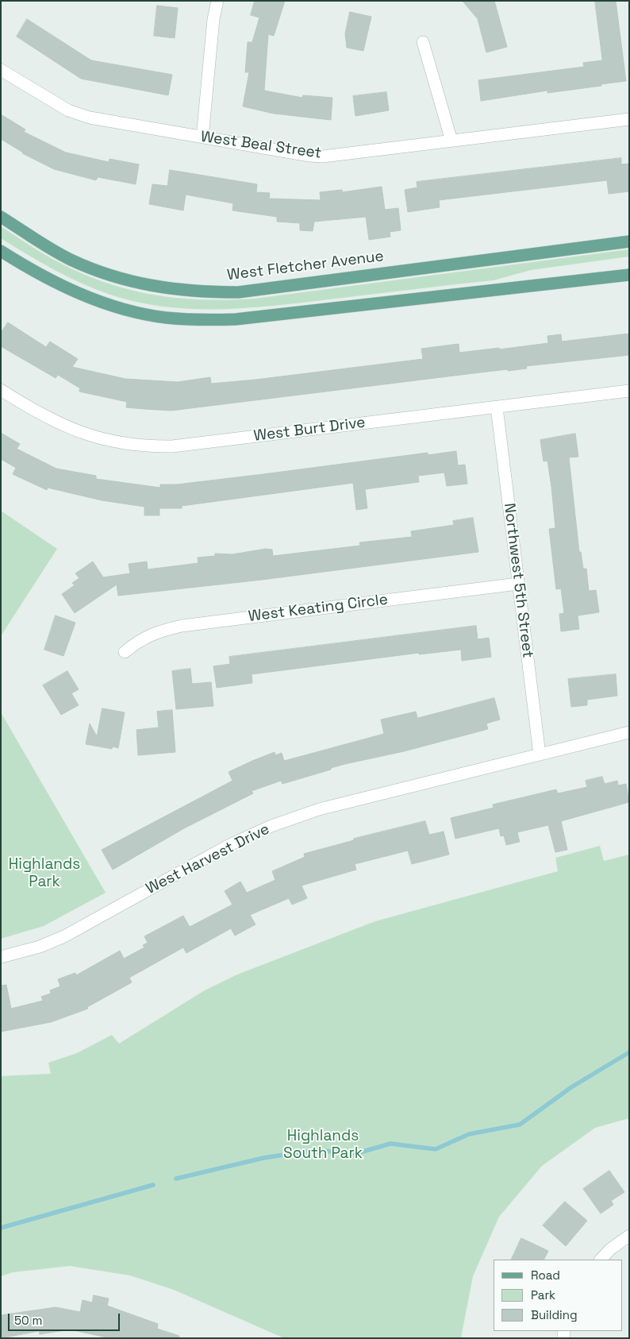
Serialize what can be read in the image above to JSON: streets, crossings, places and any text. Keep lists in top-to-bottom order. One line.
{"streets":{"main road":["West Fletcher Avenue"],"street":["West Beal Street","West Burt Drive","Northwest 5th Street","West Keating Circle","West Harvest Drive"]},"crossings":[["West Burt Drive","Northwest 5th Street"],["Northwest 5th Street","West Keating Circle"],["Northwest 5th Street","West Harvest Drive"]],"parks":["Highlands Park","Highlands South Park"],"legend":["Road","Park","Building"],"scale_bar":"50 m"}
